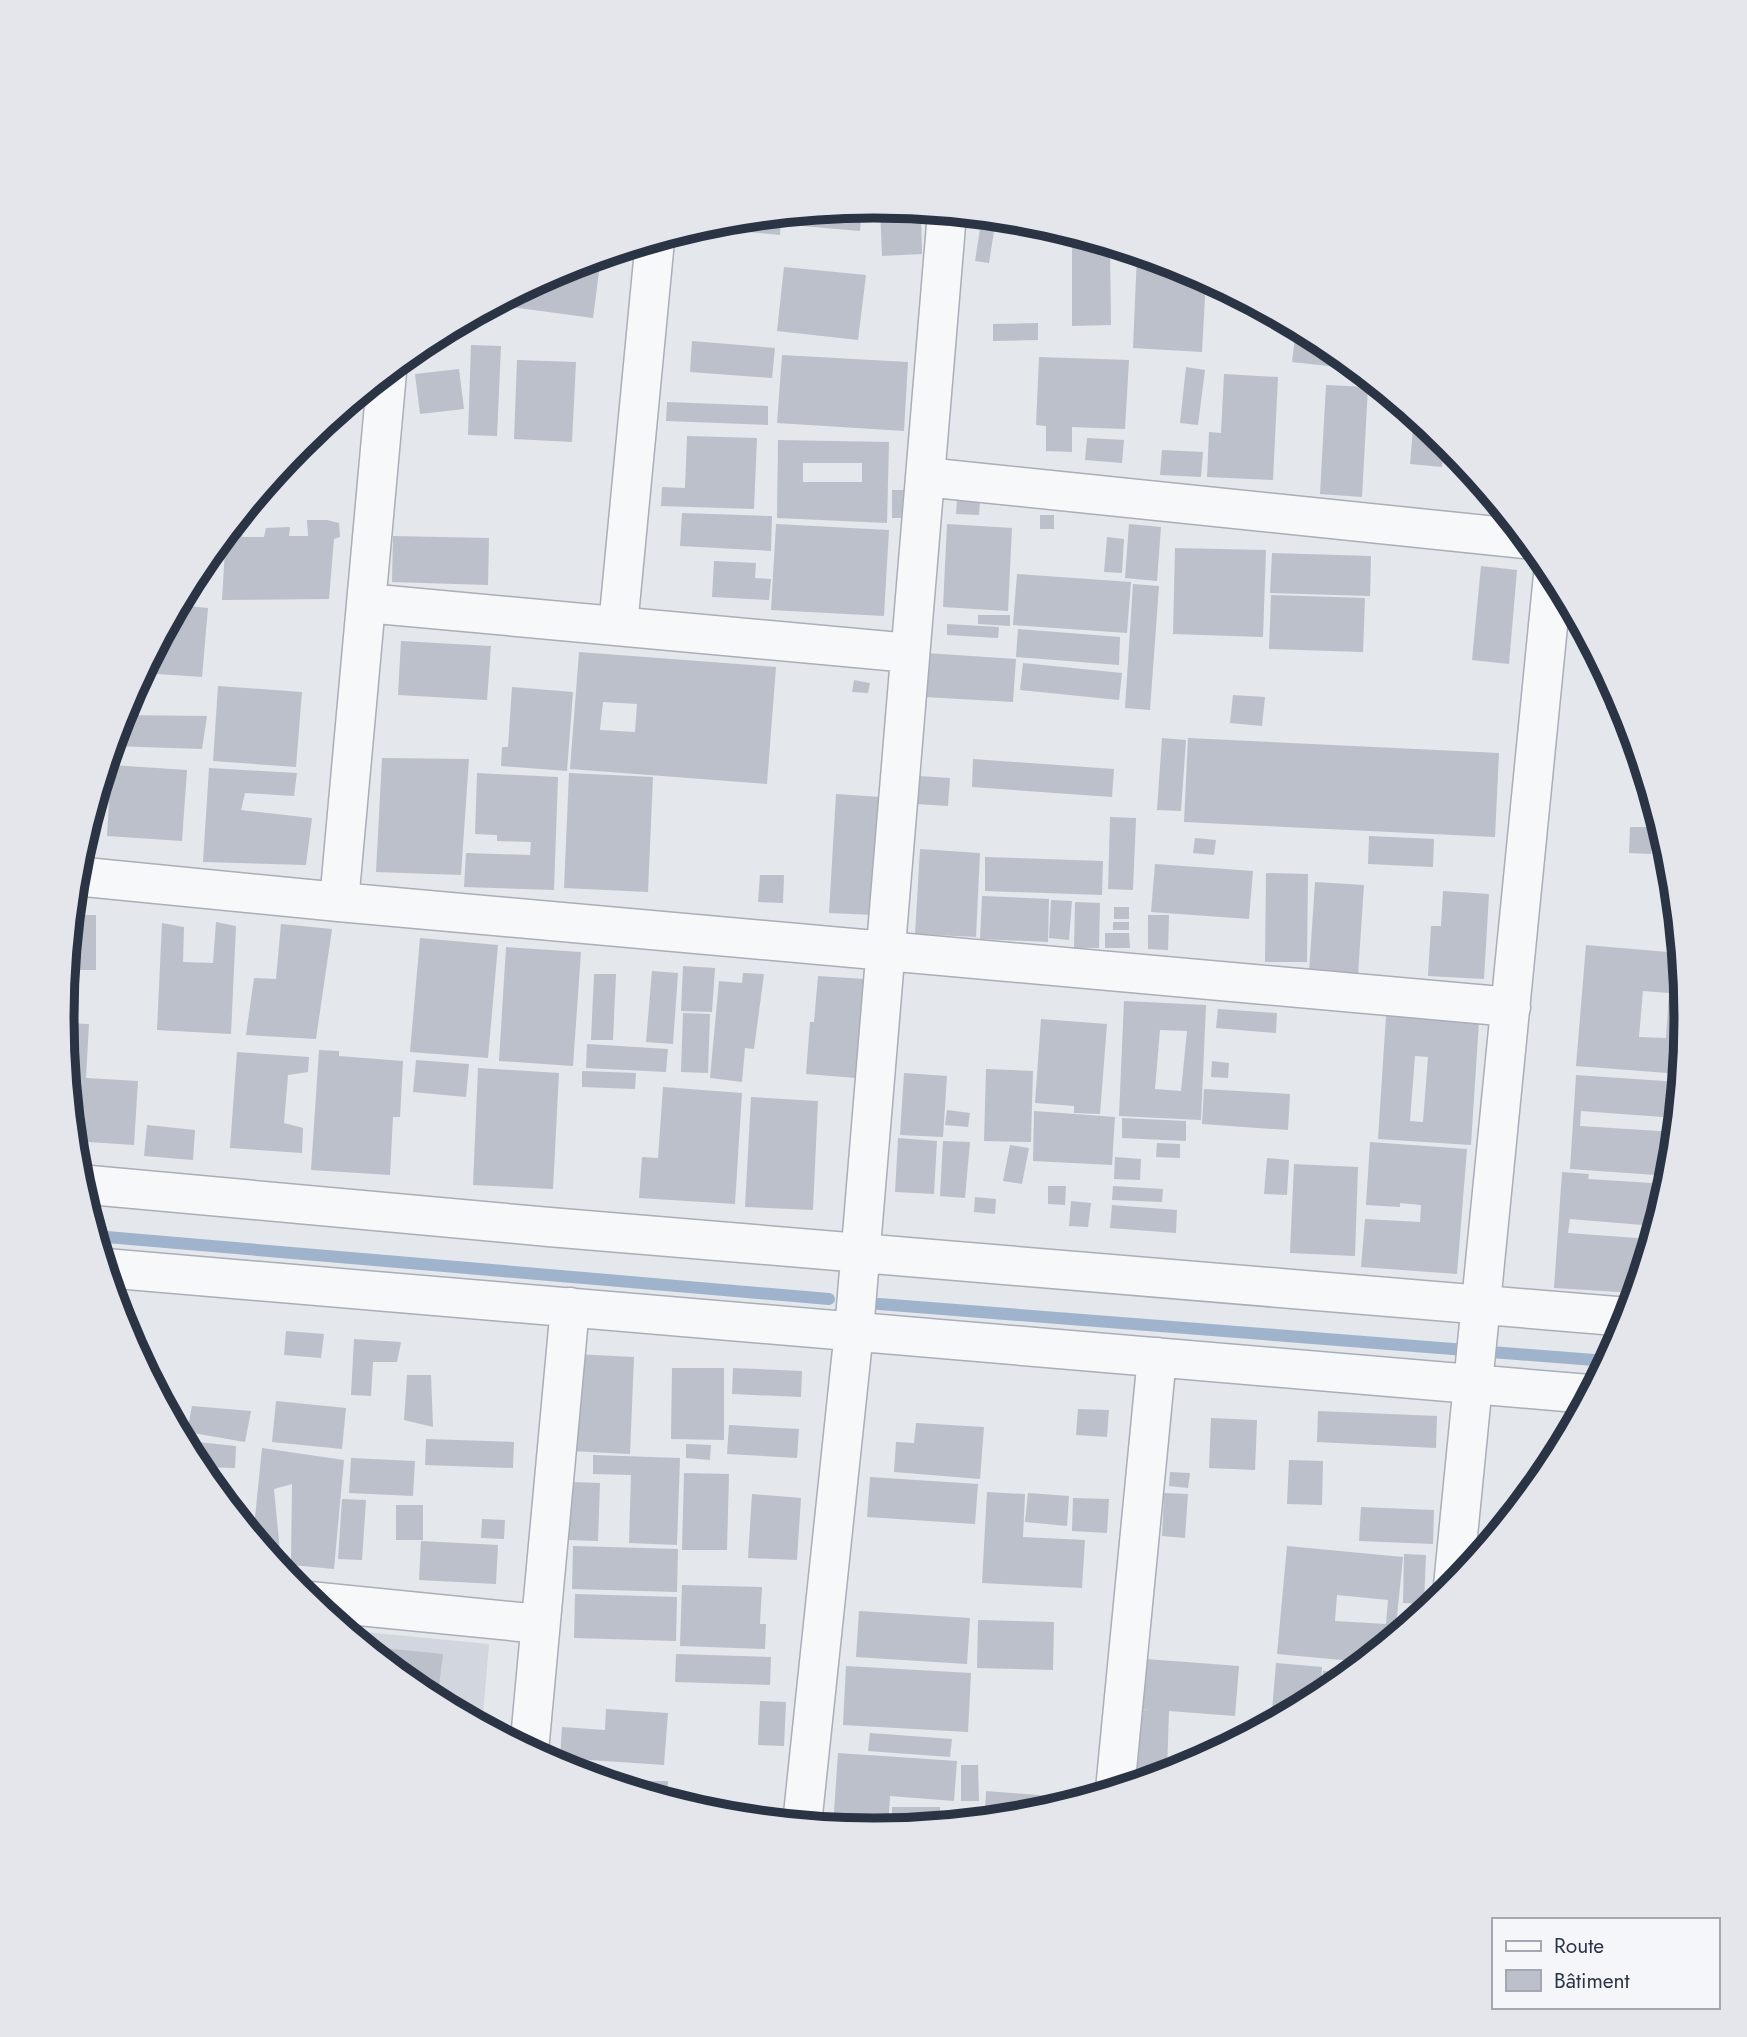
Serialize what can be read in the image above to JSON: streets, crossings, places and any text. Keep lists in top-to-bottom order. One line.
{"legend":["Route","Bâtiment"]}
